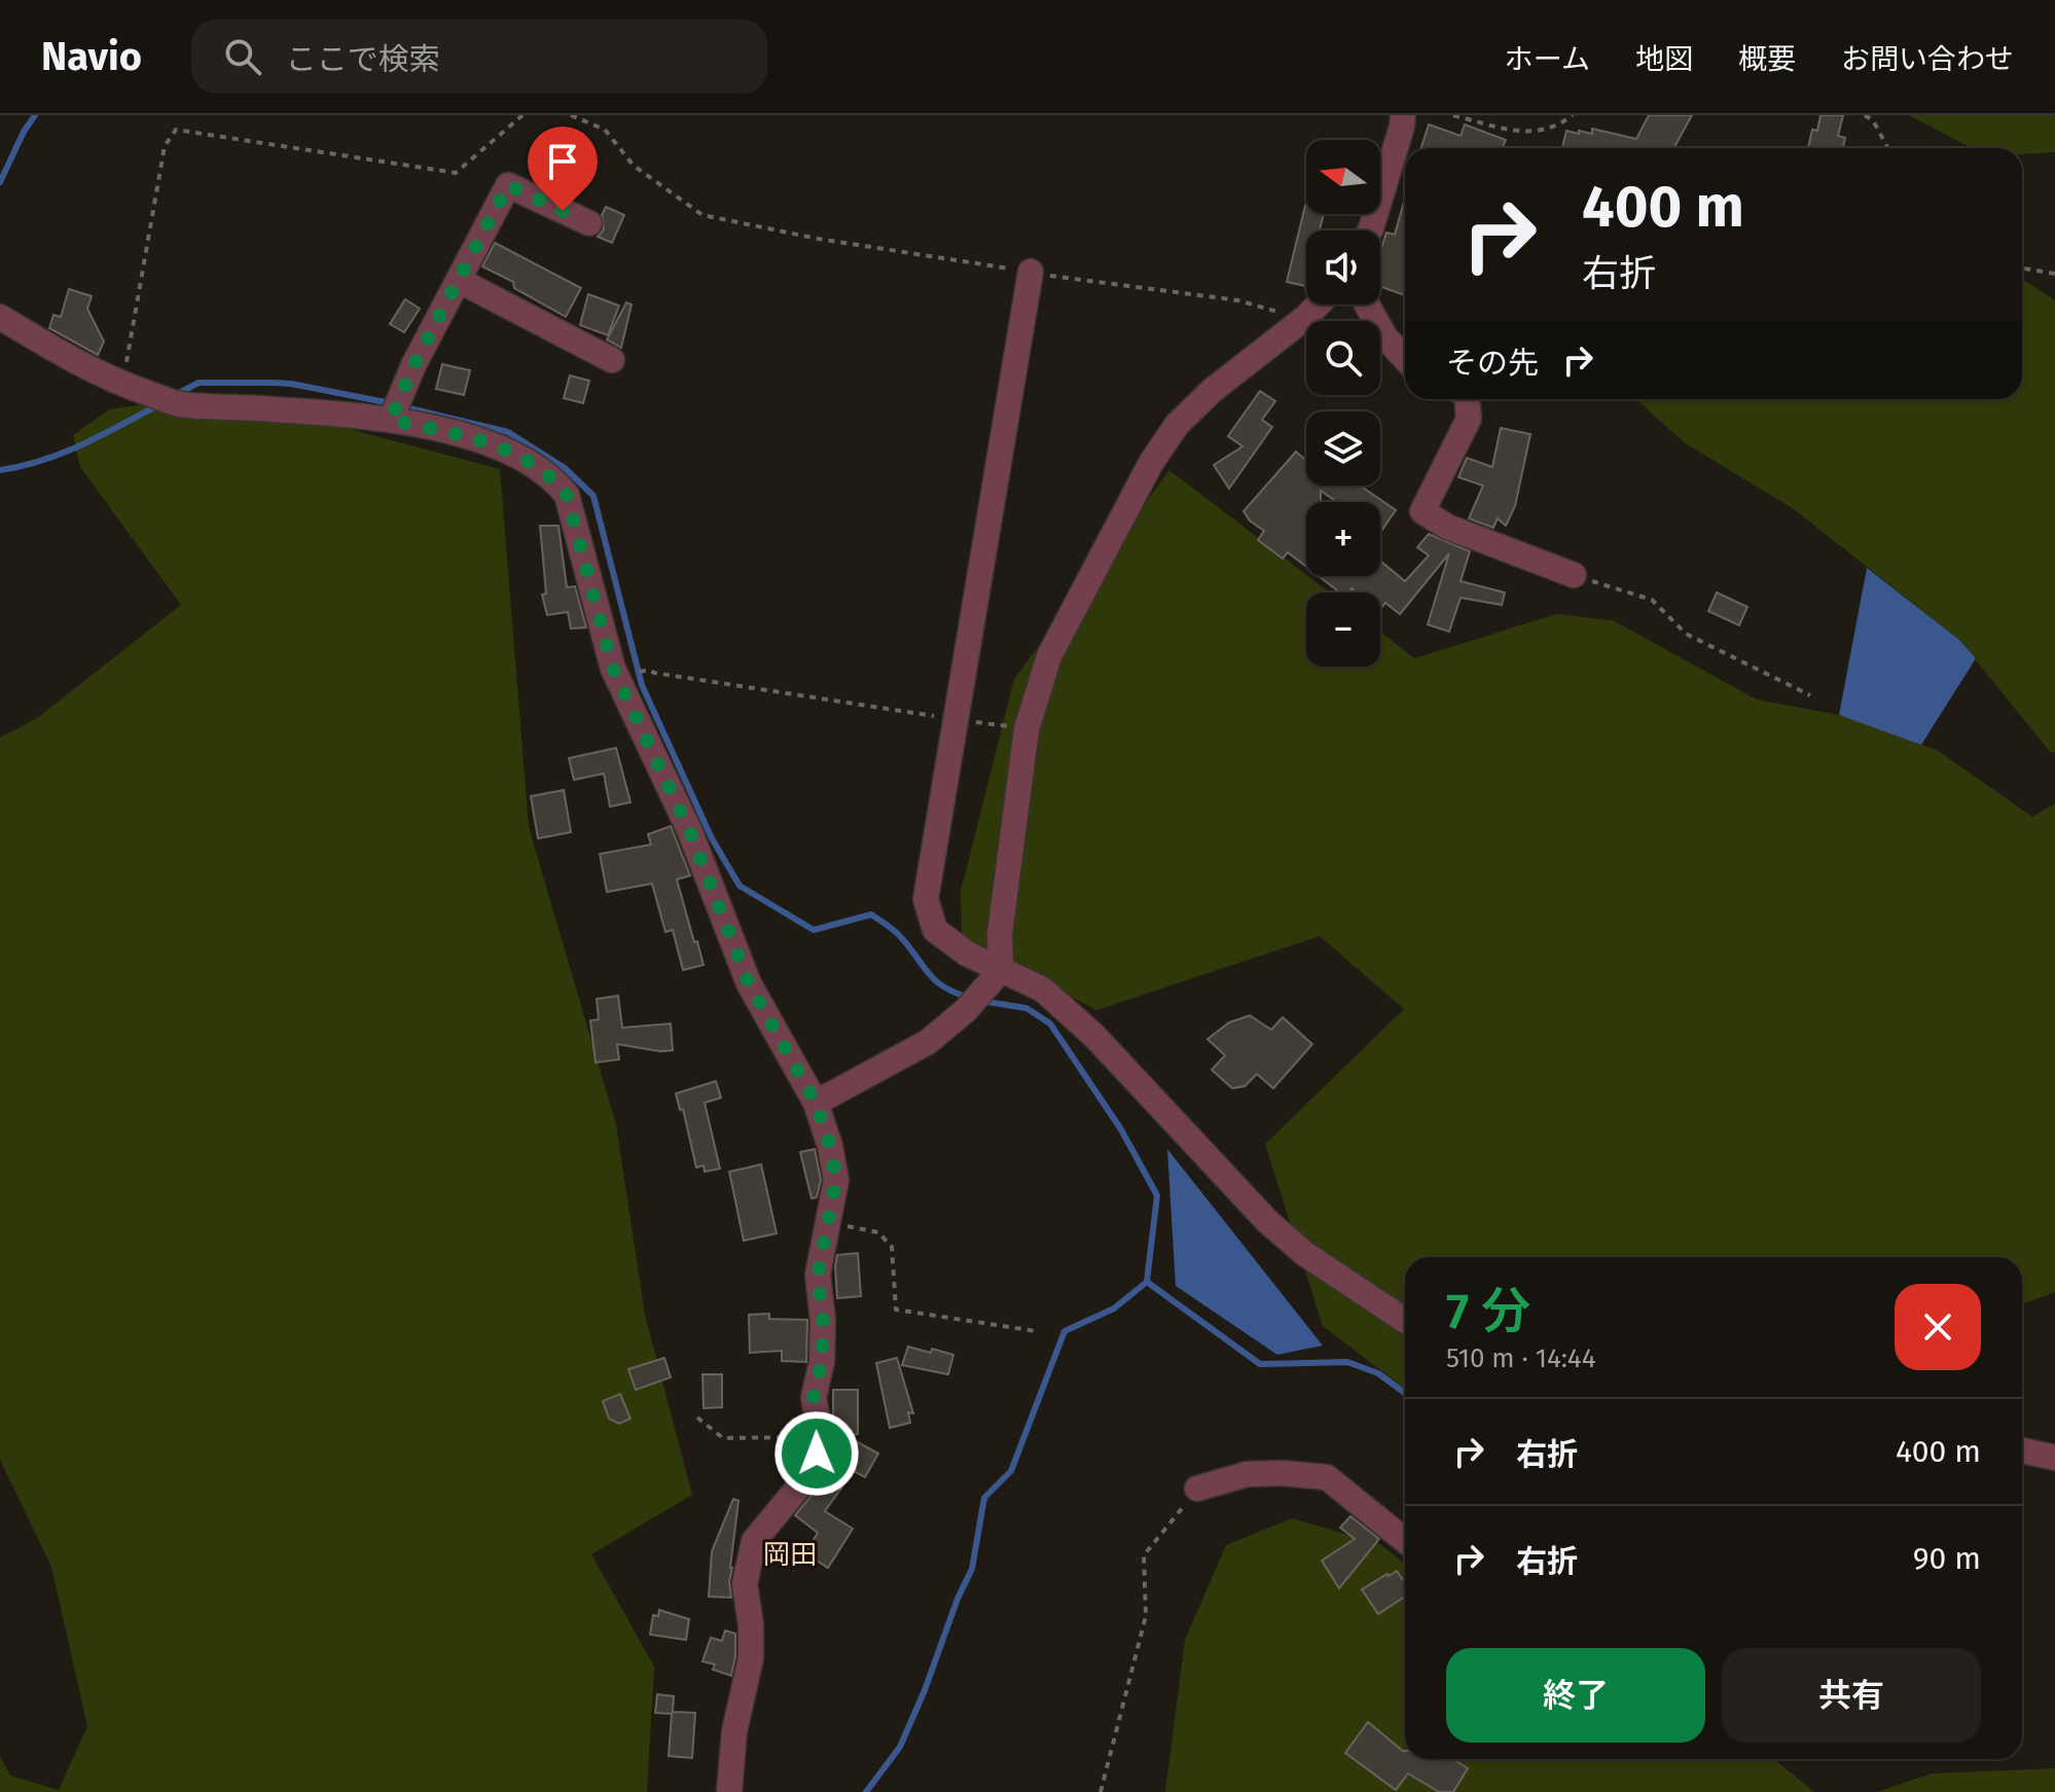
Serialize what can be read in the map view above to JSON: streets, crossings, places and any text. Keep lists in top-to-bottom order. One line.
{"districts":["岡田"],"north":"left","page":{"header":"Navio","search":"ここで検索","nav":["ホーム","地図","概要","お問い合わせ"],"map_buttons":["+","−"],"turn":["400 m","右折"],"then":"その先","heading":["7 分","510 m · 14:44"],"list":[{"name":"右折","value":"400 m"},{"name":"右折","value":"90 m"}],"buttons":["終了","共有"]}}
